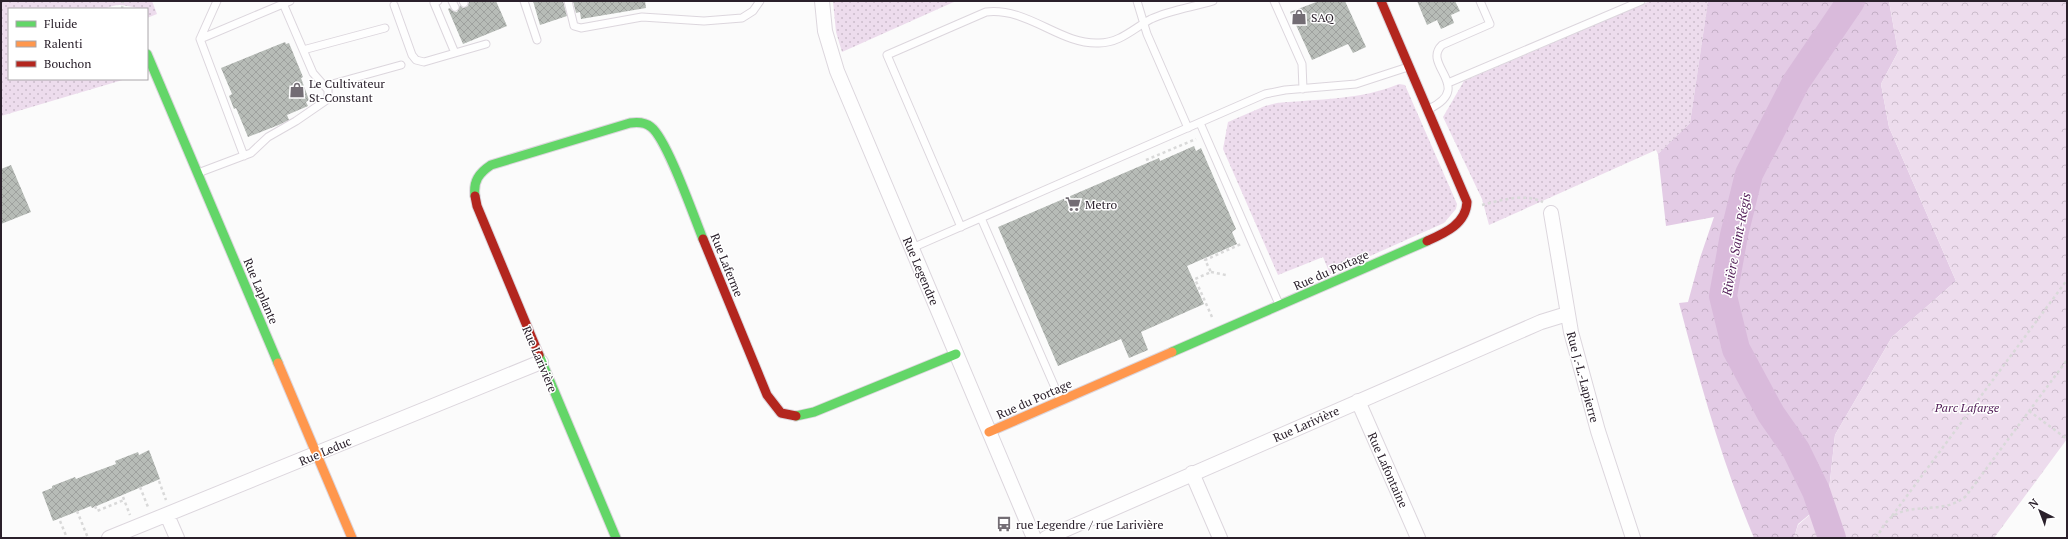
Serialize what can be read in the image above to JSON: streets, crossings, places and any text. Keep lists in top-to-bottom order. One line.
{"streets":{"street":["Rue Laferme","Rue du Portage","Rue Legendre","Rue Laplante","Rue Larivière","Rue J.-L.-Lapierre","Rue Leduc","Rue Lafontaine"]},"crossings":[["Rue Laferme","Rue Legendre"],["Rue Laferme","Rue Larivière"],["Rue du Portage","Rue Legendre"],["Rue Laplante","Rue Leduc"],["Rue Larivière","Rue J.-L.-Lapierre"],["Rue Larivière","Rue Leduc"],["Rue Larivière","Rue Lafontaine"]],"water":["Rivière Saint-Régis"],"parks":["Parc Lafarge"],"places":{"shop":["SAQ","Le Cultivateur St-Constant"],"supermarket":["Metro"],"bus stop":["rue Legendre / rue Larivière"]},"legend":["Fluide","Ralenti","Bouchon"],"north":"top left"}
